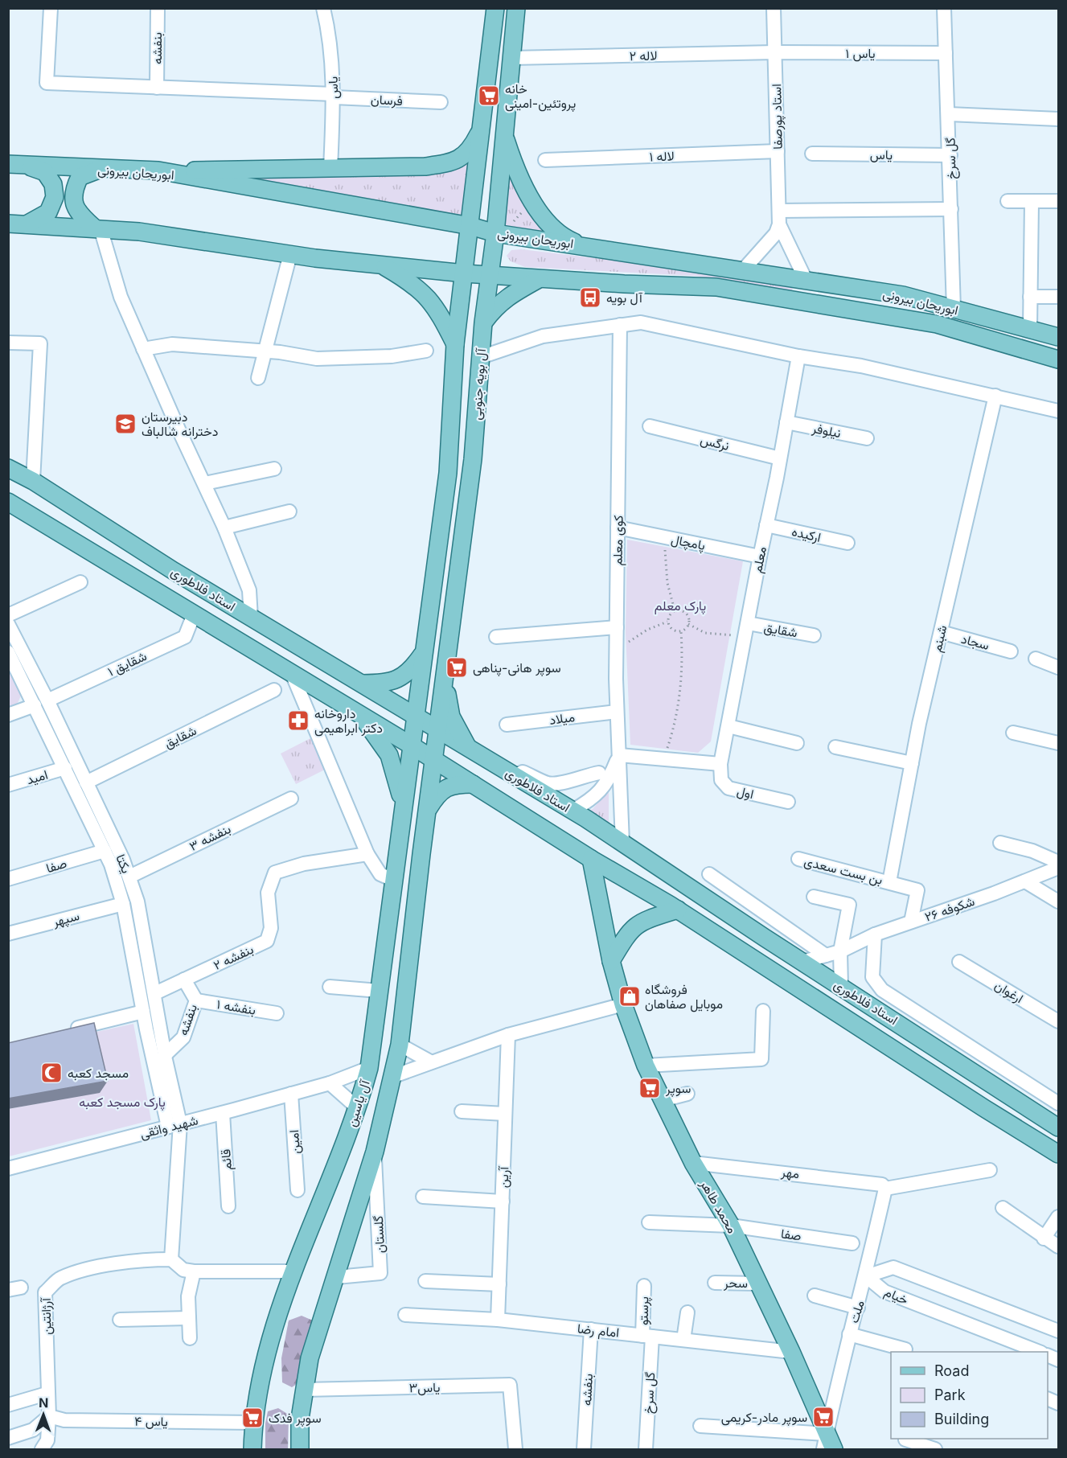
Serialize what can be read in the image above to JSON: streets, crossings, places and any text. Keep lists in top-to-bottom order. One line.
{"streets":{"main road":["ابوریحان بیرونی","آل بویه جنوبی","استاد فلاطوری","آل یاسین","محمد طاهر"],"street":["بنفشه","یاس ۱","لاله ۲","یاس","فرسان","استاد پورصفا","لاله ۱","گل سرخ","نیلوفر","نرگس","ارکیده","کوی معلم","پامچال","معلم","شقایق","شبنم","سجاد","شقایق ۱","میلاد","امید","اول","بنفشه ۳","یکتا","صفا","بن بست سعدی","شکوفه ۲۶","سپهر","بنفشه ۲","ارغوان","بنفشه ۱","شهید واثقی","امین","قائم","مهر","آرین","گلستان","سحر","خیام","پرستو","ملت","آرژانتین","امام رضا","یاس۳","یاس ۴"]},"crossings":[["بنفشه","فرسان"],["بنفشه","یکتا"],["بنفشه","بنفشه ۲"],["بنفشه","بنفشه ۱"],["بنفشه","امام رضا"],["یاس ۱","لاله ۲"],["یاس ۱","استاد پورصفا"],["یاس ۱","گل سرخ"],["لاله ۲","استاد پورصفا"],["لاله ۲","آل بویه جنوبی"],["یاس","فرسان"],["یاس","گل سرخ"],["استاد پورصفا","لاله ۱"],["گل سرخ","ابوریحان بیرونی"],["گل سرخ","پرستو"],["گل سرخ","امام رضا"],["ابوریحان بیرونی","آل بویه جنوبی"],["آل بویه جنوبی","استاد فلاطوری"],["آل بویه جنوبی","آل یاسین"],["نیلوفر","معلم"],["نرگس","معلم"],["ارکیده","معلم"],["کوی معلم","پامچال"],["کوی معلم","استاد فلاطوری"],["کوی معلم","میلاد"],["پامچال","معلم"],["معلم","شقایق"],["معلم","اول"],["استاد فلاطوری","شقایق ۱"],["استاد فلاطوری","شکوفه ۲۶"],["استاد فلاطوری","آل یاسین"],["استاد فلاطوری","محمد طاهر"],["شقایق","یکتا"],["شبنم","سجاد"],["شبنم","بن بست سعدی"],["شقایق ۱","یکتا"],["امید","یکتا"],["بنفشه ۳","یکتا"],["یکتا","صفا"],["یکتا","سپهر"],["یکتا","بنفشه ۲"],["یکتا","شهید واثقی"],["صفا","محمد طاهر"],["بن بست سعدی","شکوفه ۲۶"],["آل یاسین","شهید واثقی"],["آل یاسین","گلستان"],["آل یاسین","یاس۳"],["آل یاسین","یاس ۴"],["شهید واثقی","امین"],["شهید واثقی","قائم"],["مهر","محمد طاهر"],["مهر","ملت"],["آرین","امام رضا"],["محمد طاهر","سحر"],["محمد طاهر","ملت"],["محمد طاهر","امام رضا"],["خیام","ملت"],["پرستو","امام رضا"],["آرژانتین","یاس ۴"]],"parks":["پارک معلم","پارک مسجد کعبه"],"places":{"supermarket":["خانه پروتئین-امینی","سوپر هانی-پناهی","سوپر","سوپر مادر-کریمی","سوپر فدک"],"bus stop":["آل بویه"],"school or university":["دبیرستان دخترانه شالباف"],"pharmacy":["داروخانه دکتر ابراهیمی"],"shop":["فروشگاه موبایل صفاهان"],"mosque":["مسجد کعبه"]},"legend":["Road","Park","Building"],"north":"top"}
